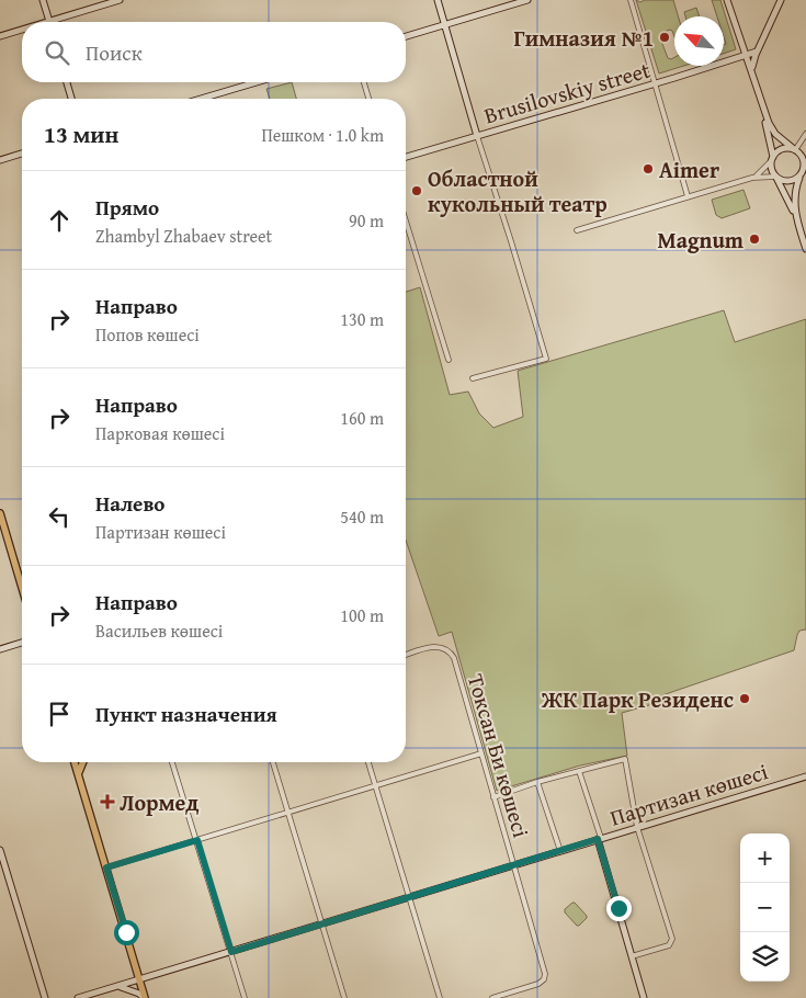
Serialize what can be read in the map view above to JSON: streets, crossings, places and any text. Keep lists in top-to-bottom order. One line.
{"streets":{"main road":["Brusilovskiy street","Партизан көшесі"],"street":["Токсан Би көшесі"]},"crossings":[["Токсан Би көшесі","Партизан көшесі"]],"places":{"other":["Гимназия №1","Aimer","Областной кукольный театр","Magnum","ЖК Парк Резиденс"],"health":["Лормед"]},"north":"top left","page":{"search":"Поиск","heading":["13 мин","Пешком · 1.0 km"],"list":[["Прямо","Zhambyl Zhabaev street","90 m"],["Направо","Попов көшесі","130 m"],["Направо","Парковая көшесі","160 m"],["Налево","Партизан көшесі","540 m"],["Направо","Васильев көшесі","100 m"],"Пункт назначения"],"map_buttons":["+","−"]}}
